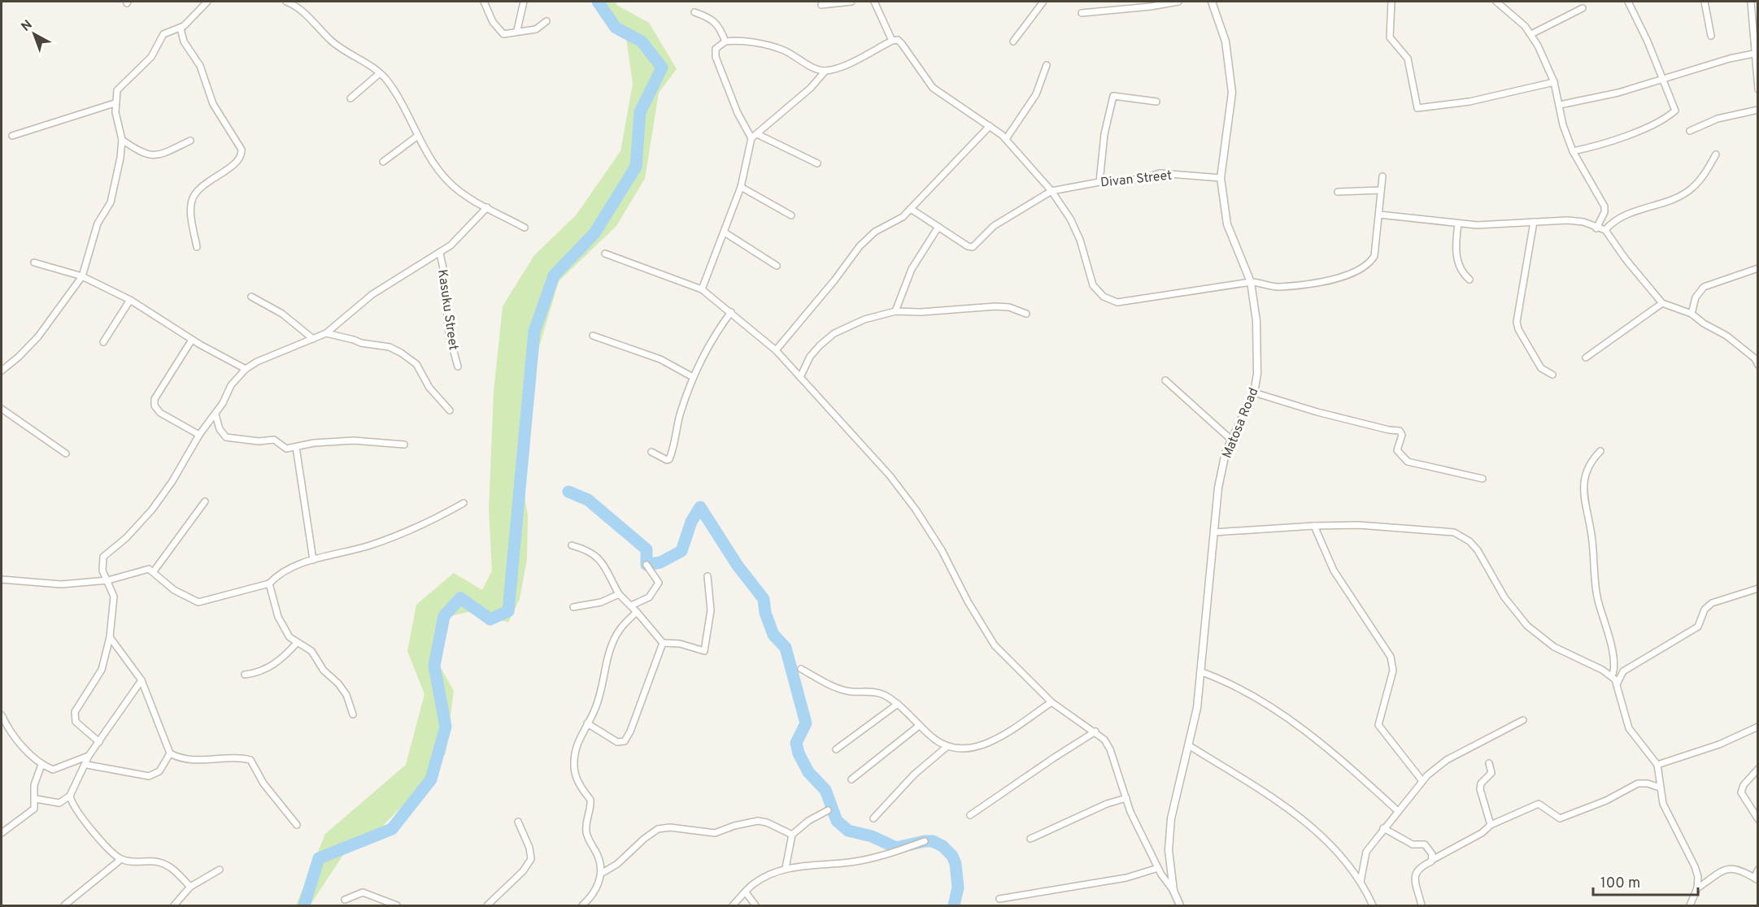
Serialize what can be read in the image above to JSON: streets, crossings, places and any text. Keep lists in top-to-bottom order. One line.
{"streets":{"street":["Divan Street","Kasuku Street","Matosa Road"]},"crossings":[["Divan Street","Matosa Road"]],"scale_bar":"100 m","north":"top left"}
